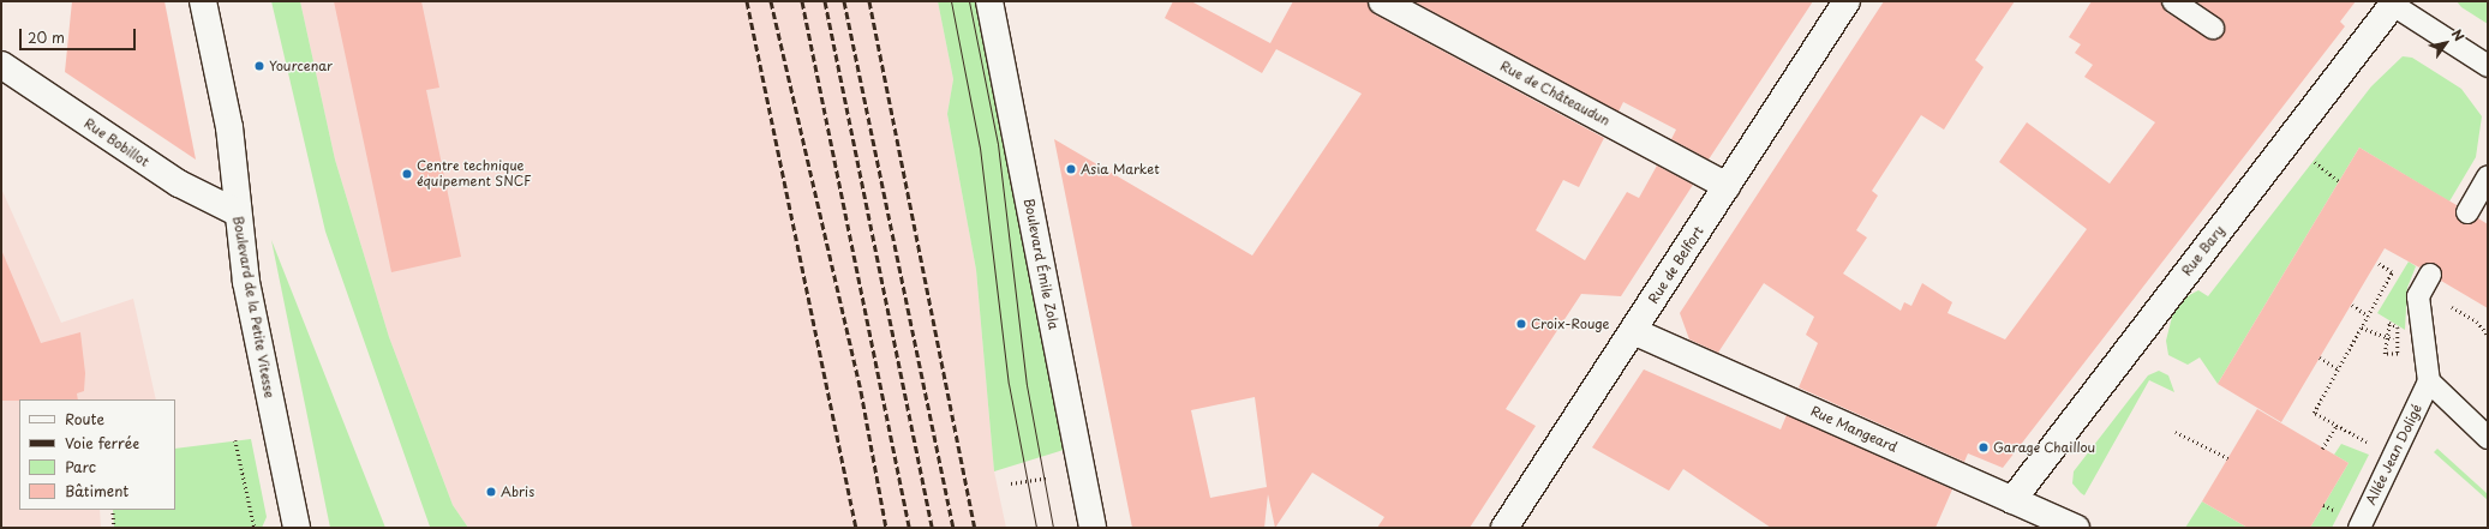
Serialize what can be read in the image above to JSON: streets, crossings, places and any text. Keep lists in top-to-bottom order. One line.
{"streets":{"street":["Rue de Châteaudun","Rue Bobillot","Rue Bary","Boulevard Émile Zola","Rue de Belfort","Boulevard de la Petite Vitesse","Rue Mangeard"],"lane":["Allée Jean Doligé"]},"crossings":[["Rue de Châteaudun","Rue de Belfort"],["Rue Bobillot","Boulevard de la Petite Vitesse"],["Rue Bary","Rue Mangeard"],["Rue de Belfort","Rue Mangeard"]],"places":["Yourcenar","Asia Market","Centre technique équipement SNCF","Croix-Rouge","Garage Chaillou","Abris"],"legend":["Route","Voie ferrée","Parc","Bâtiment"],"scale_bar":"20 m","north":"top right"}
